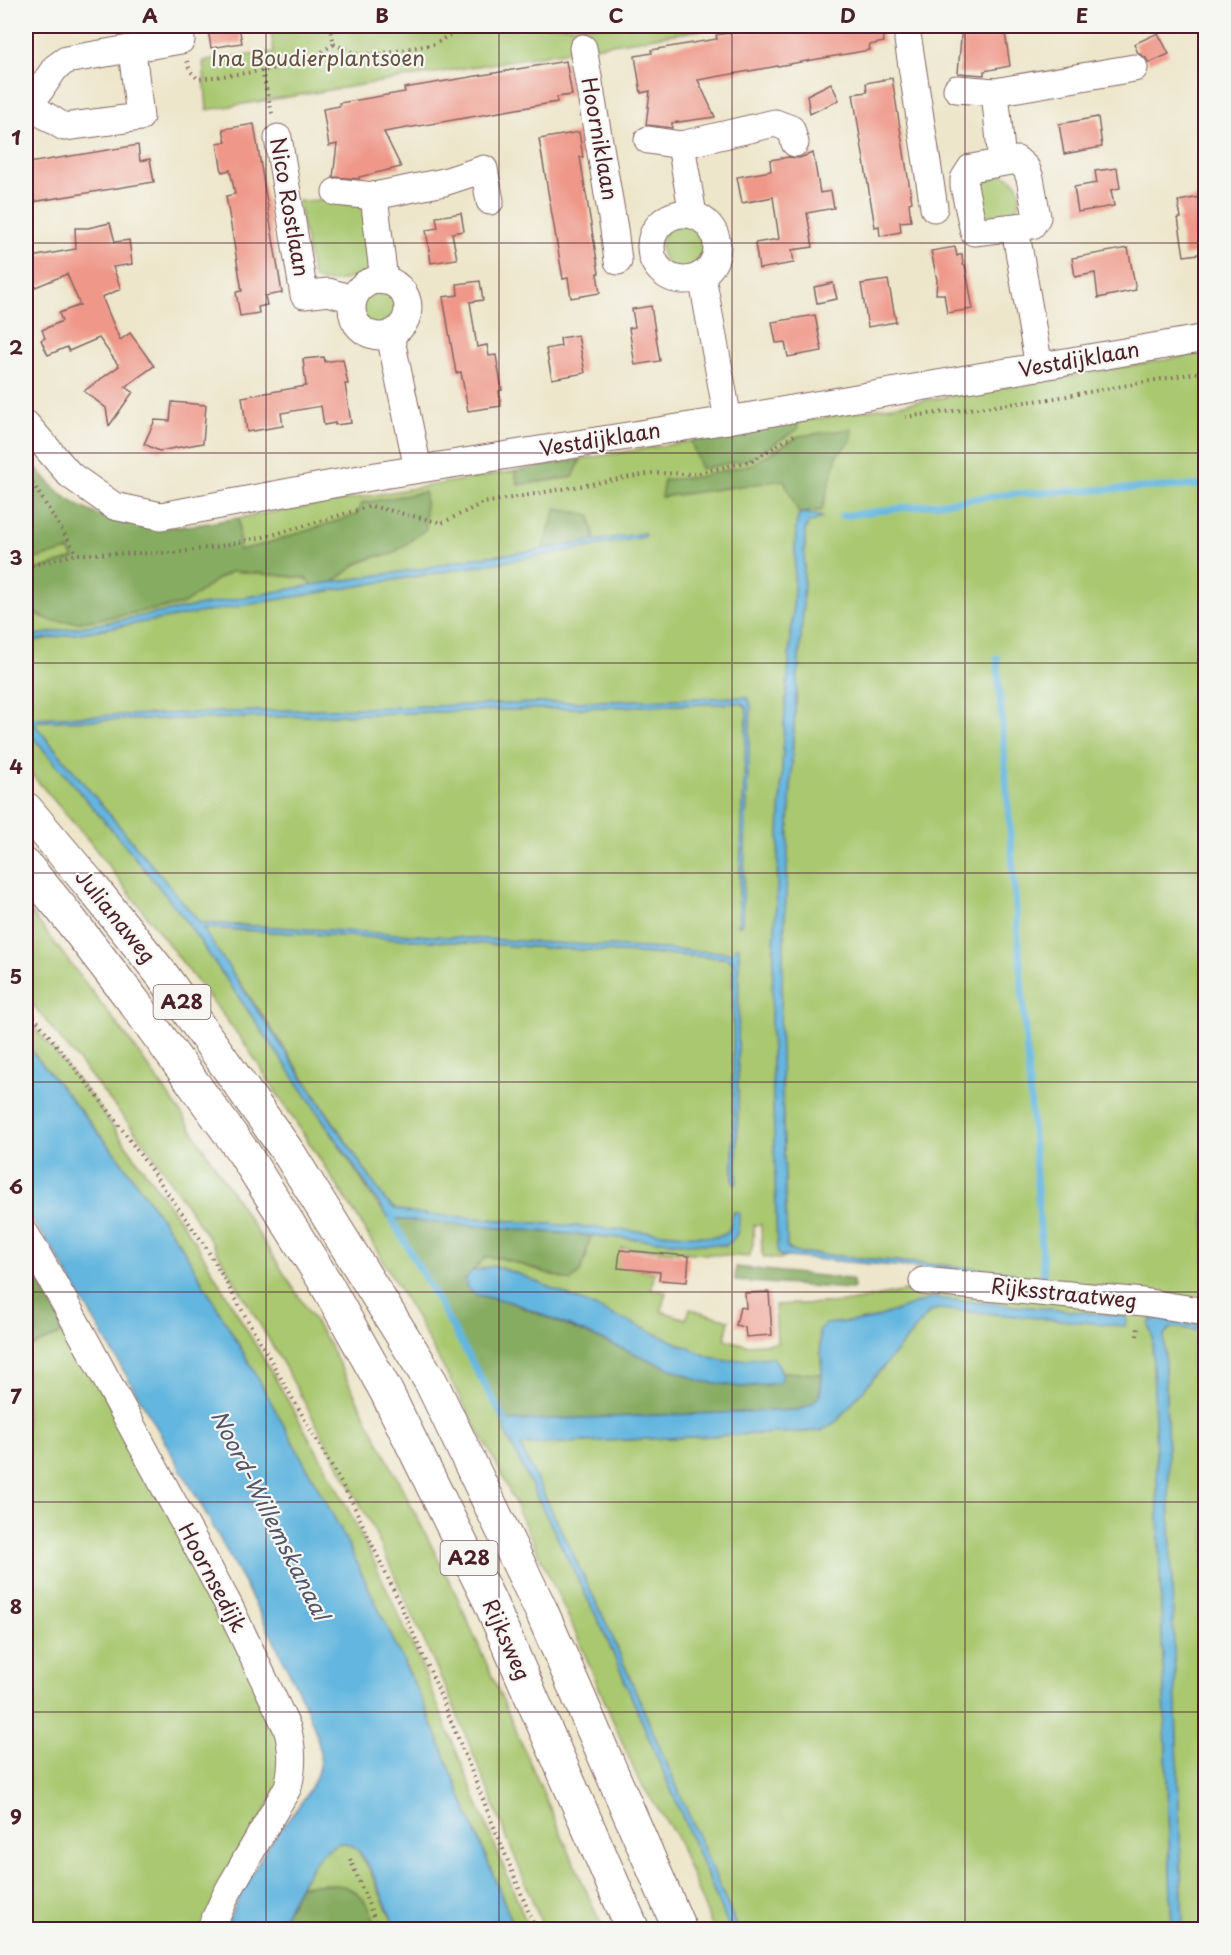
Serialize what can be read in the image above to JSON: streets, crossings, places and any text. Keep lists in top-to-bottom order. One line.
{"streets":{"highway":["Julianaweg","A28","Rijksweg"],"street":["Hoorniklaan","Nico Rostlaan","Vestdijklaan","Rijksstraatweg","Hoornsedijk"]},"crossings":[["Julianaweg","Rijksweg"]],"water":["Noord-Willemskanaal"],"parks":["Ina Boudierplantsoen"],"grid":{"columns":["A","B","C","D","E"],"rows":["1","2","3","4","5","6","7","8","9"]}}
